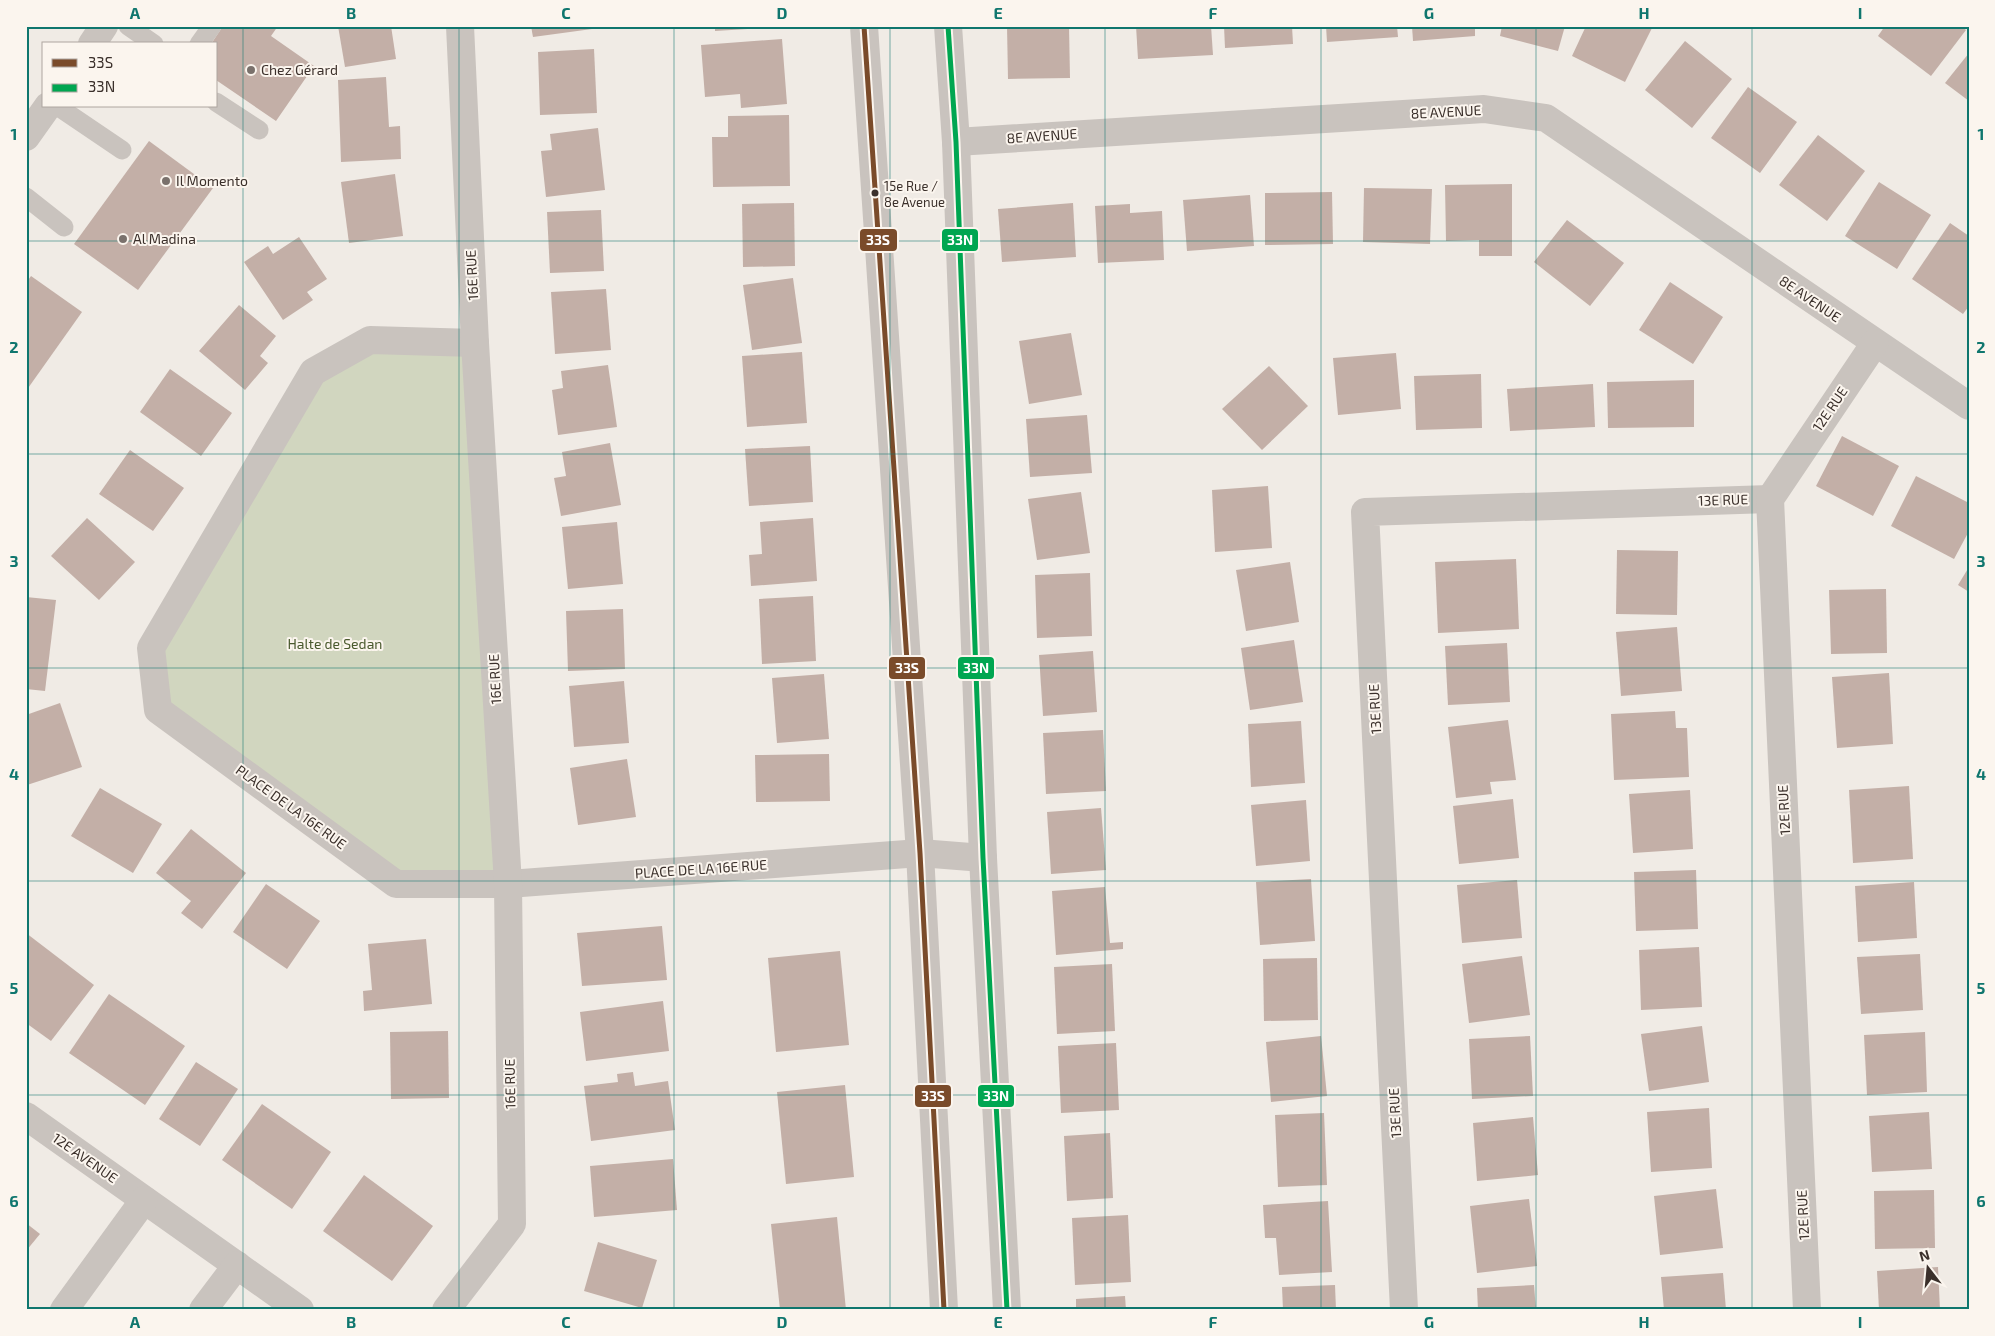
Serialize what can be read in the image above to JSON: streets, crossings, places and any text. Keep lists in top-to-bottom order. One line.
{"streets":{"street":["8E AVENUE","16E RUE","12E RUE","13E RUE","PLACE DE LA 16E RUE","12E AVENUE"]},"crossings":[["8E AVENUE","12E RUE"],["16E RUE","PLACE DE LA 16E RUE"],["12E RUE","13E RUE"]],"parks":["Halte de Sedan"],"places":["Chez Gérard","Il Momento","15e Rue / 8e Avenue","Al Madina"],"lines":["transit line 33S","transit line 33N"],"legend":["33S","33N"],"north":"top","grid":{"columns":["A","B","C","D","E","F","G","H","I"],"rows":["1","2","3","4","5","6"]}}
